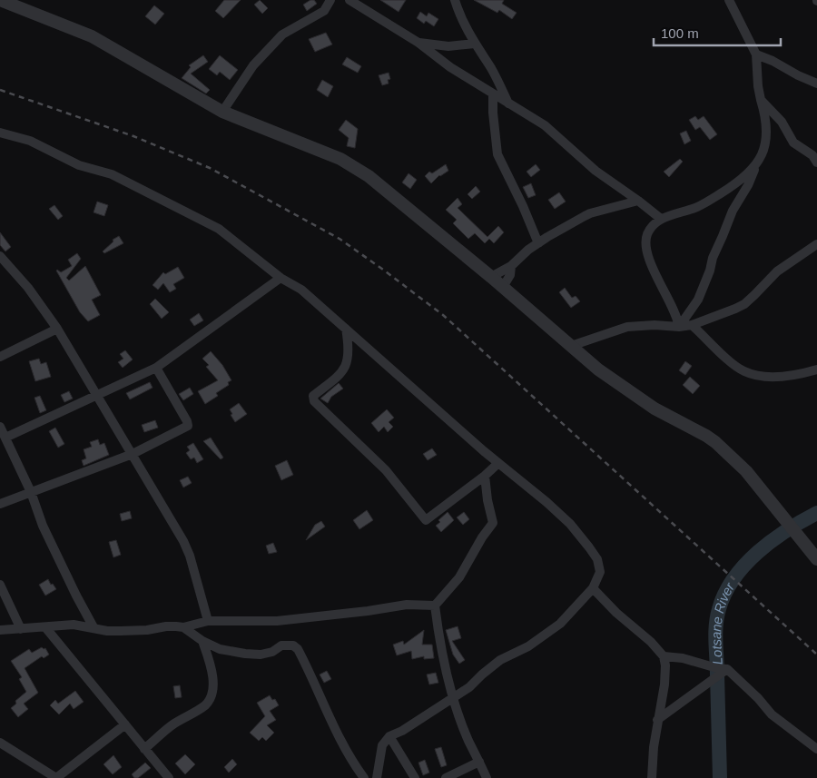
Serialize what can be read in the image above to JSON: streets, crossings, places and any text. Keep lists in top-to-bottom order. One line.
{"water":["Lotsane River"],"scale_bar":"100 m"}
